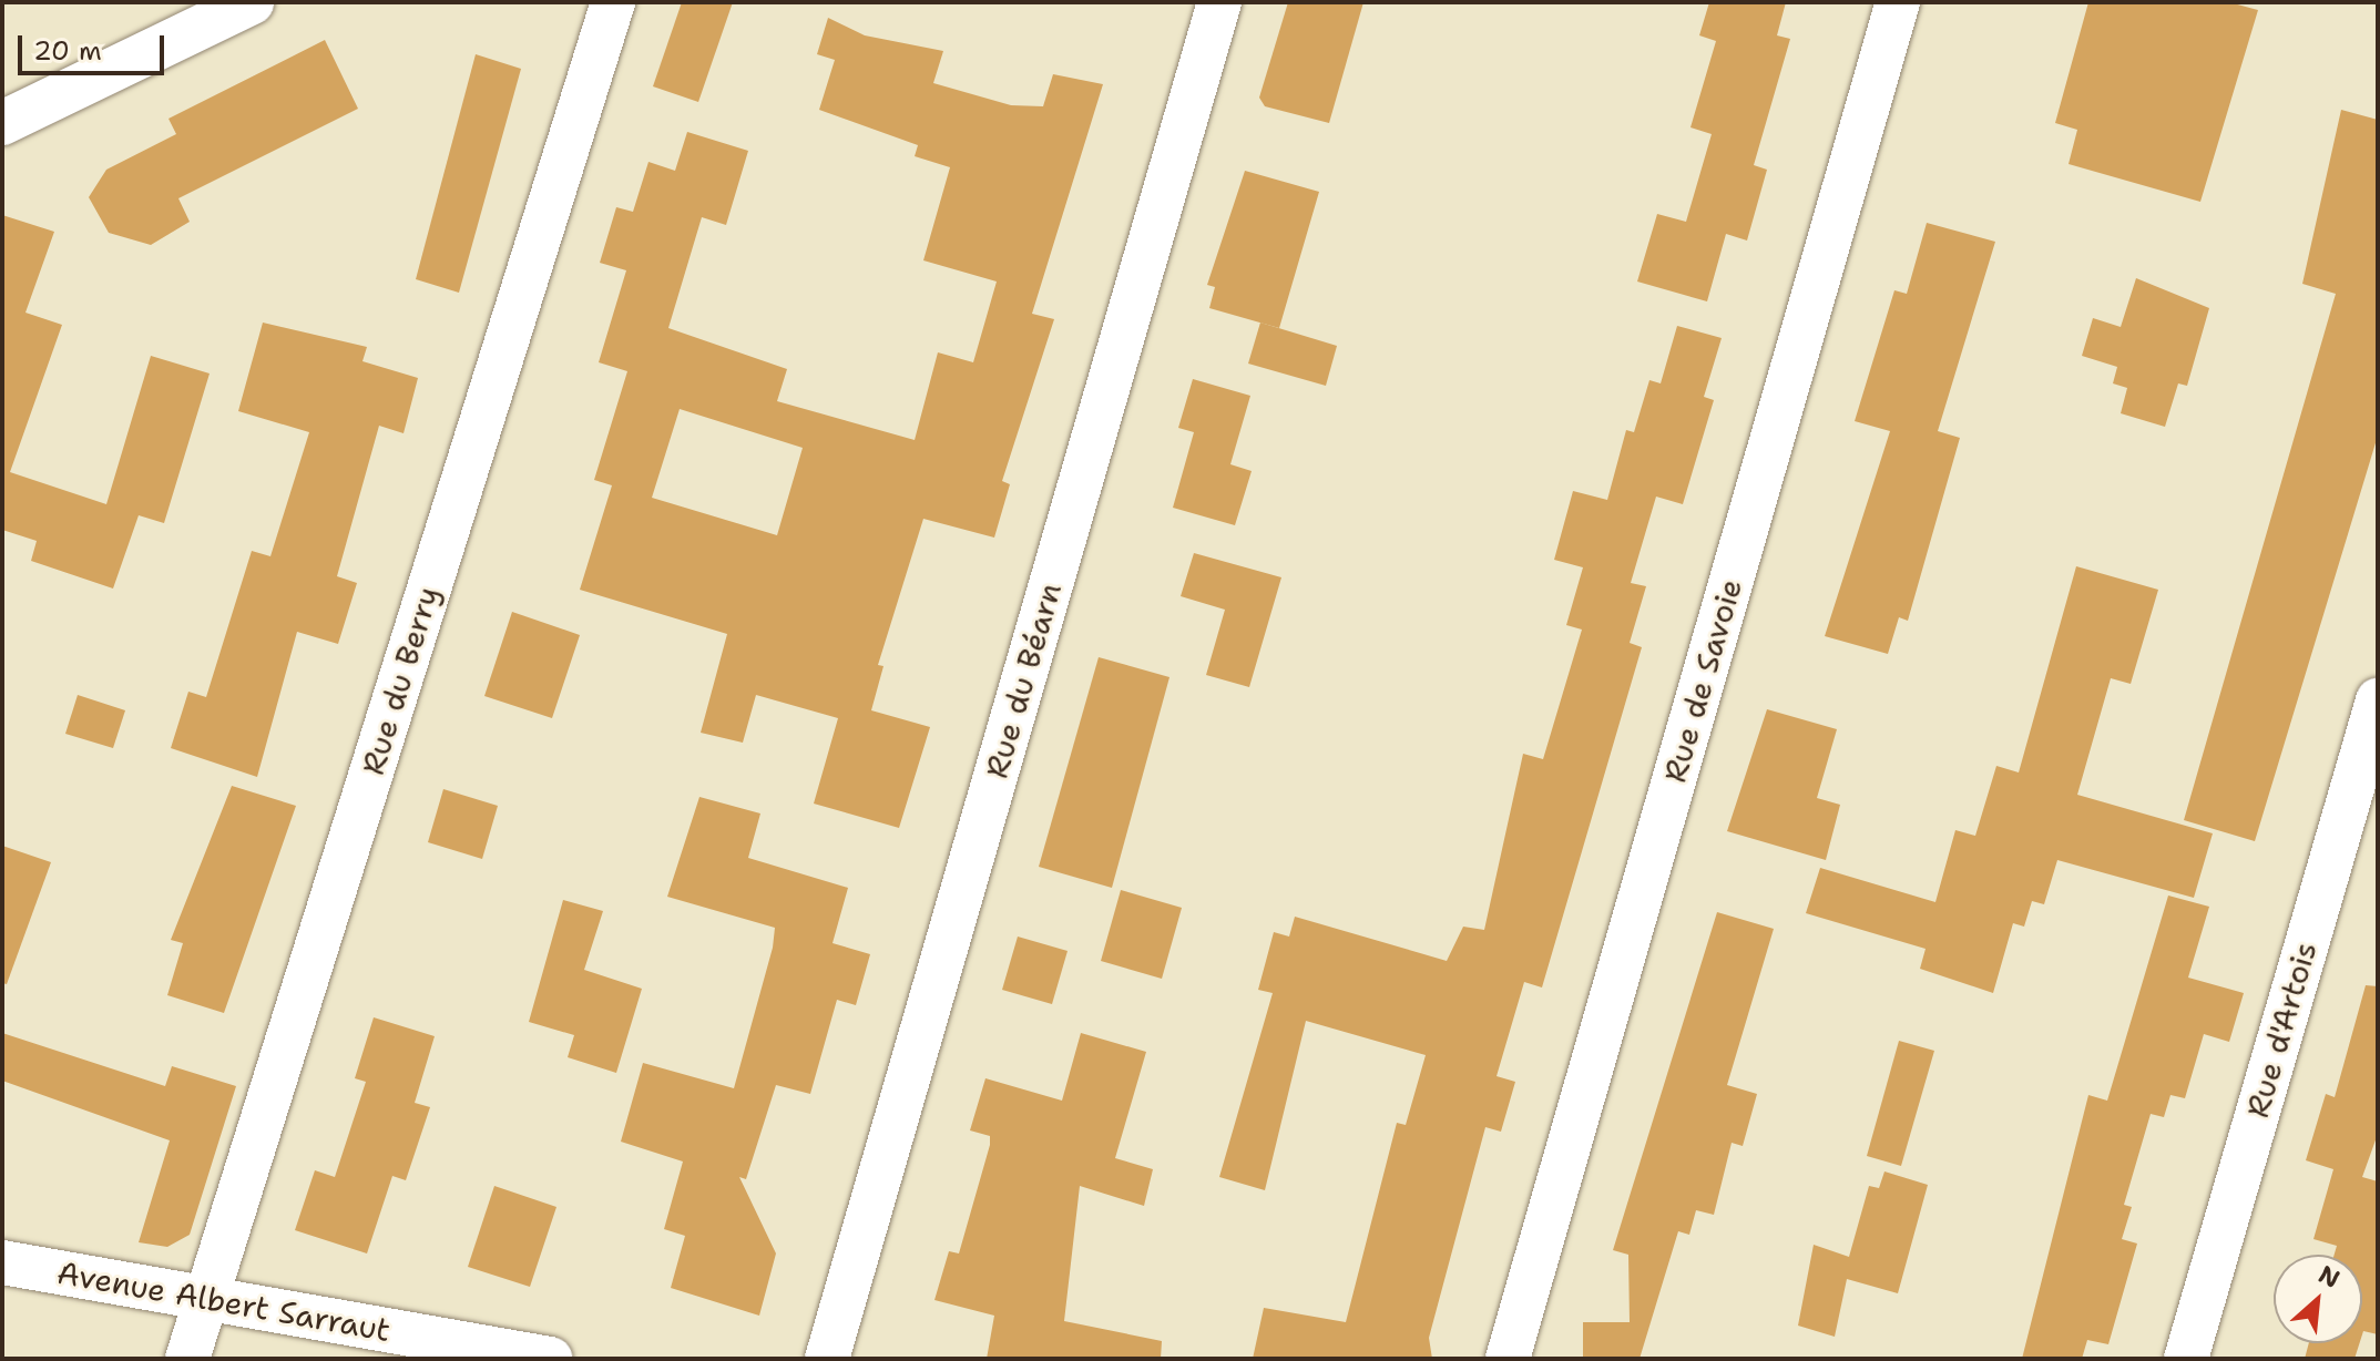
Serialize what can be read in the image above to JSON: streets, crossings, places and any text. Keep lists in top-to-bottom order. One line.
{"streets":{"street":["Rue du Berry","Rue du Béarn","Rue de Savoie","Rue d'Artois","Avenue Albert Sarraut"]},"crossings":[["Rue du Berry","Avenue Albert Sarraut"]],"scale_bar":"20 m","north":"top right"}
